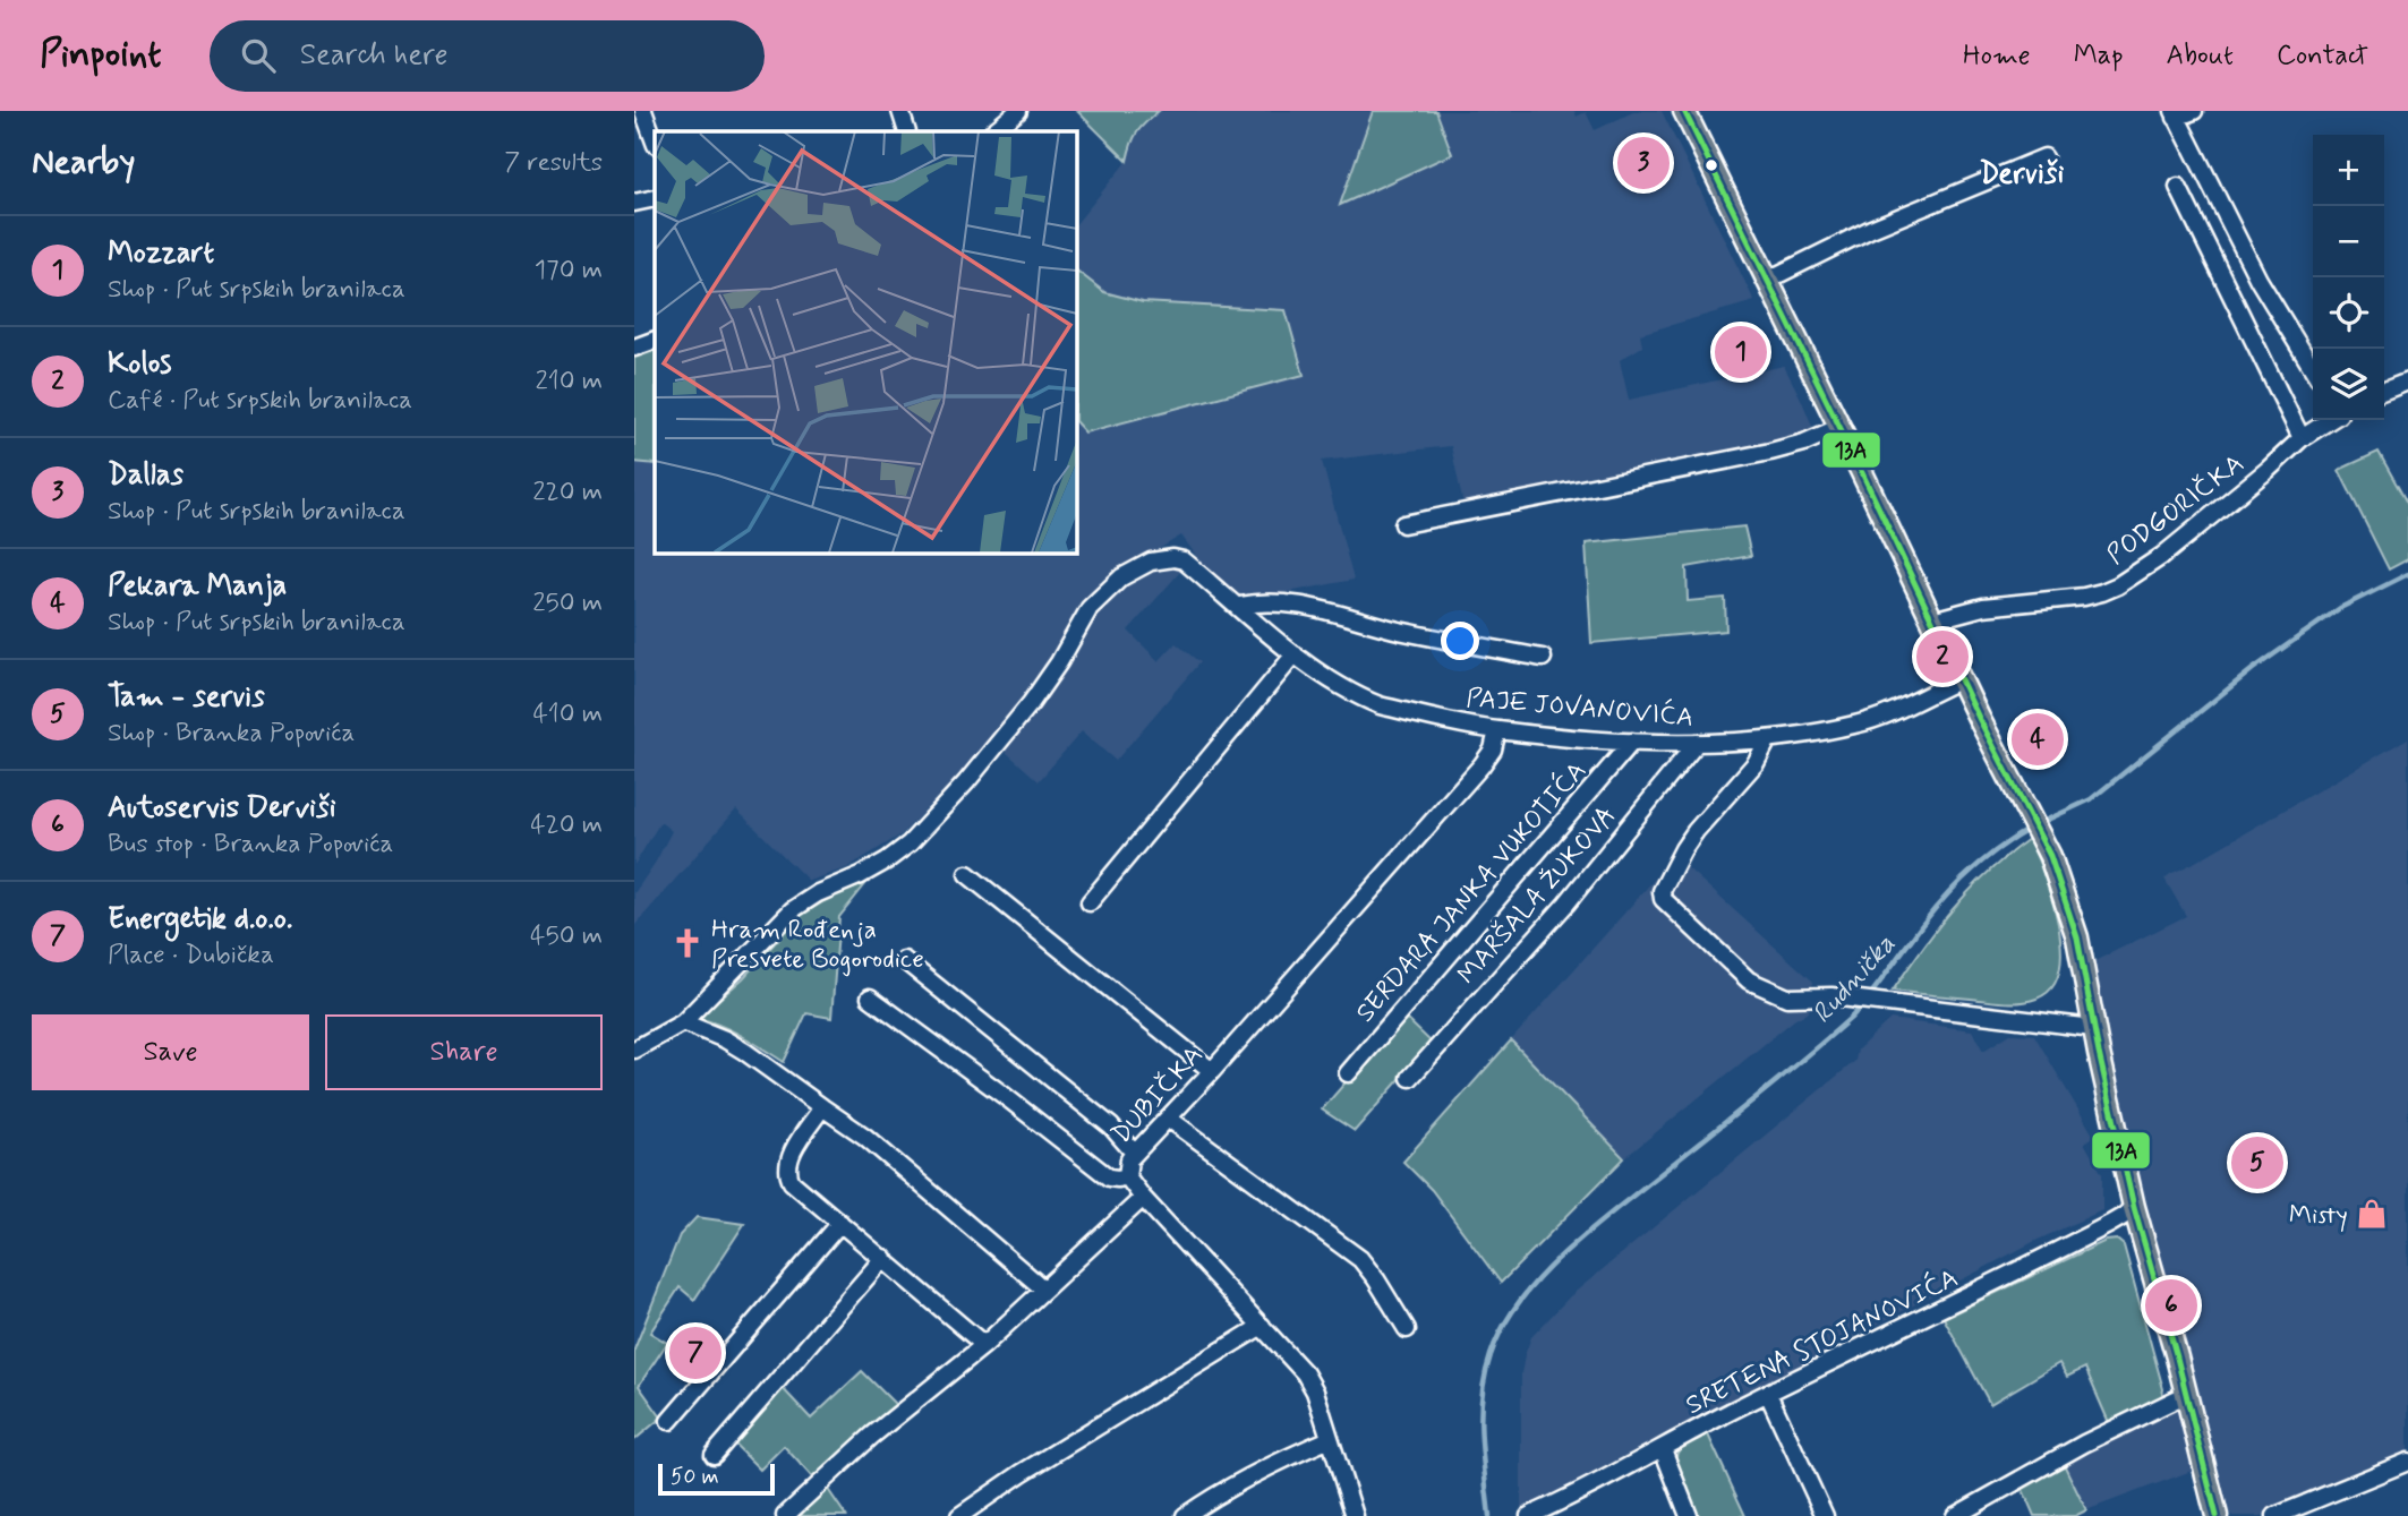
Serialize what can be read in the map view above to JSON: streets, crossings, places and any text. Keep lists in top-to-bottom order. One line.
{"streets":{"street":["PODGORIČKA","PAJE JOVANOVIĆA","SERDARA JANKA VUKOTIĆA","MARŠALA ŽUKOVA","DUBIČKA","SRETENA STOJANOVIĆA"]},"crossings":[["PAJE JOVANOVIĆA","SERDARA JANKA VUKOTIĆA"],["PAJE JOVANOVIĆA","MARŠALA ŽUKOVA"],["PAJE JOVANOVIĆA","DUBIČKA"]],"districts":["Derviši"],"water":["Rudnička"],"places":{"church":["Hram Rođenja Presvete Bogorodice"],"shop":["Misty"]},"lines":["transit line 13A"],"scale_bar":"50 m","page":{"header":"Pinpoint","search":"Search here","nav":["Home","Map","About","Contact"],"heading":["Nearby","7 results"],"pins":["3","1","2","4","5","6","7"],"map_buttons":["+","−"],"list":[{"mark":"1","name":"Mozzart","note":"Shop · Put srpskih branilaca","value":"170 m"},{"mark":"2","name":"Kolos","note":"Café · Put srpskih branilaca","value":"210 m"},{"mark":"3","name":"Dallas","note":"Shop · Put srpskih branilaca","value":"220 m"},{"mark":"4","name":"Pekara Manja","note":"Shop · Put srpskih branilaca","value":"250 m"},{"mark":"5","name":"Tam - servis","note":"Shop · Branka Popovića","value":"410 m"},{"mark":"6","name":"Autoservis Derviši","note":"Bus stop · Branka Popovića","value":"420 m"},{"mark":"7","name":"Energetik d.o.o.","note":"Place · Dubička","value":"450 m"}],"buttons":["Save","Share"],"scale":"50 m"}}
